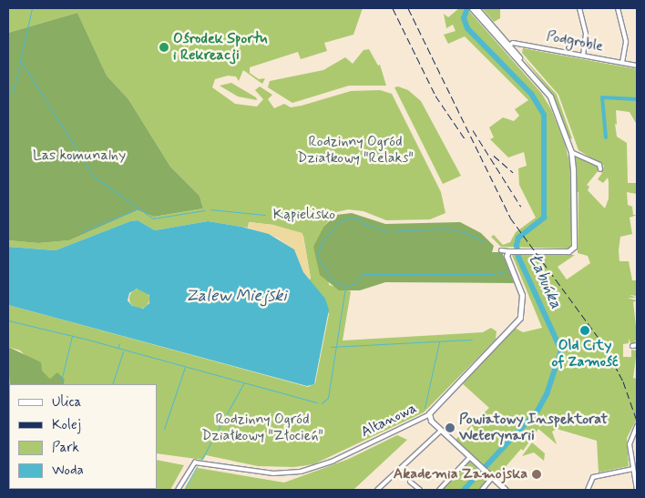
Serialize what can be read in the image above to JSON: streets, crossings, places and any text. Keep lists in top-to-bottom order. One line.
{"streets":{"street":["Podgroble","Altanowa"]},"water":["Łabuńka","Zalew Miejski"],"parks":["Rodzinny Ogród Działkowy \"Relaks\"","Las komunalny","Kąpielisko","Rodzinny Ogród Działkowy \"Złocień\""],"places":["Ośrodek Sportu i Rekreacji","Old City of Zamość","Powiatowy Inspektorat Weterynarii","Akademia Zamojska"],"legend":["Ulica","Kolej","Park","Woda"]}
